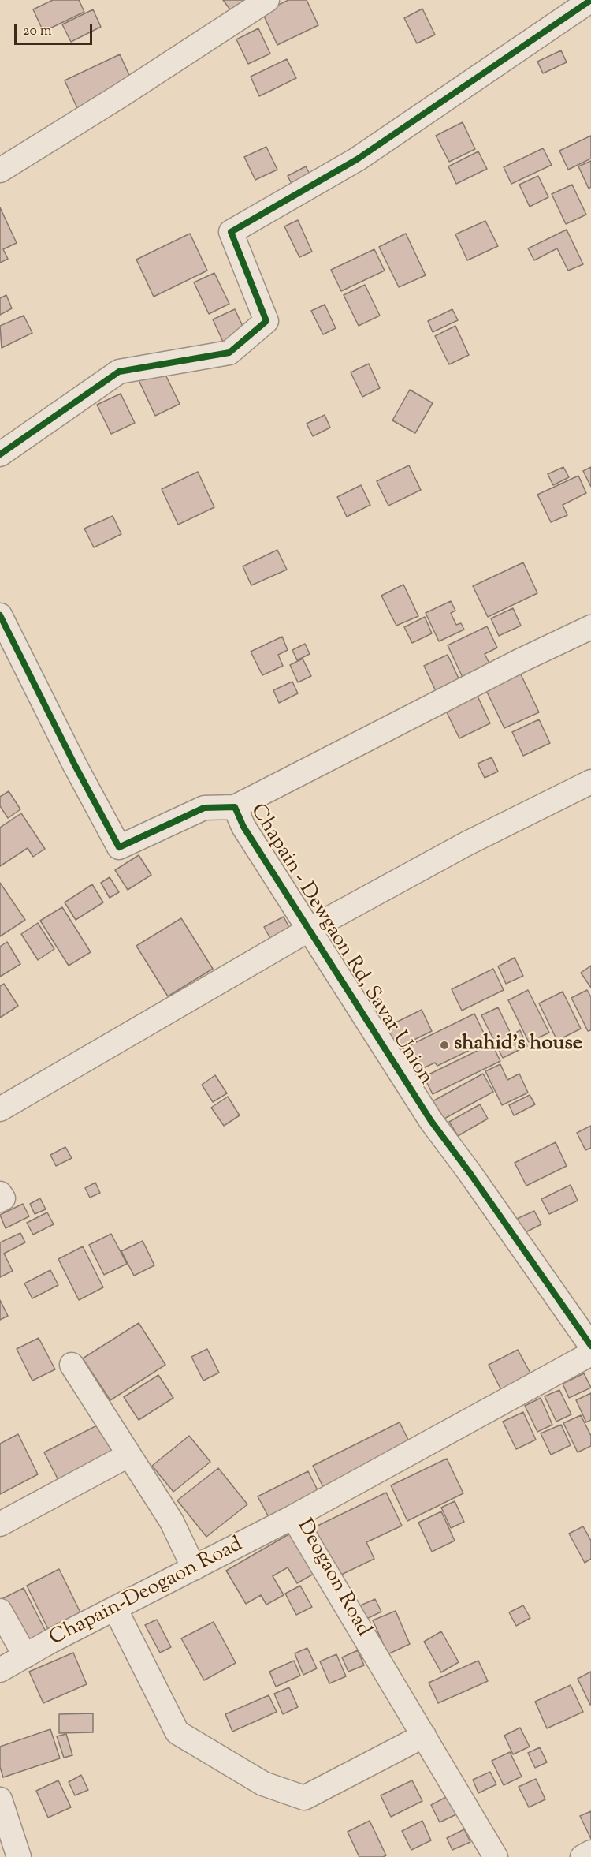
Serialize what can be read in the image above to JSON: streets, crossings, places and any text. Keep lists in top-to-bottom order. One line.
{"streets":{"street":["Chapain - Dewgaon Rd, Savar Union","Deogaon Road","Chapain-Deogaon Road"]},"crossings":[["Deogaon Road","Chapain-Deogaon Road"]],"places":["shahid's house"],"scale_bar":"20 m"}
